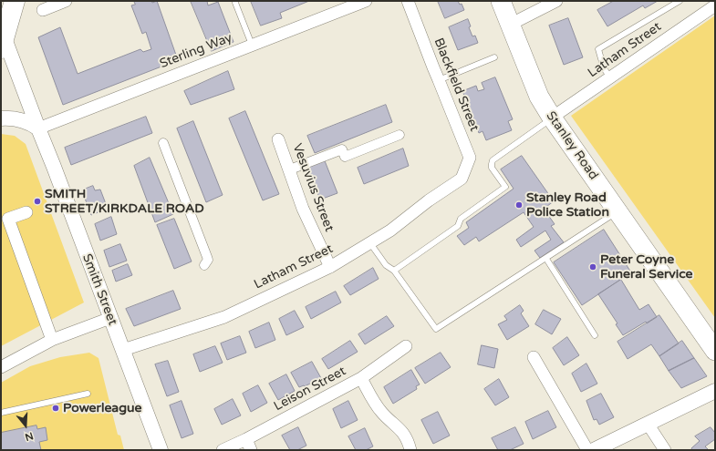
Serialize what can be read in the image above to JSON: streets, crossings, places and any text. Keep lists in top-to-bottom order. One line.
{"streets":{"main road":["Stanley Road"],"street":["Latham Street","Sterling Way","Blackfield Street","Vesuvius Street","Smith Street","Leison Street"]},"crossings":[["Latham Street","Blackfield Street"],["Latham Street","Stanley Road"],["Latham Street","Vesuvius Street"],["Latham Street","Smith Street"],["Sterling Way","Smith Street"]],"places":["SMITH STREET/KIRKDALE ROAD","Stanley Road Police Station","Peter Coyne Funeral Service","Powerleague"],"north":"bottom"}
